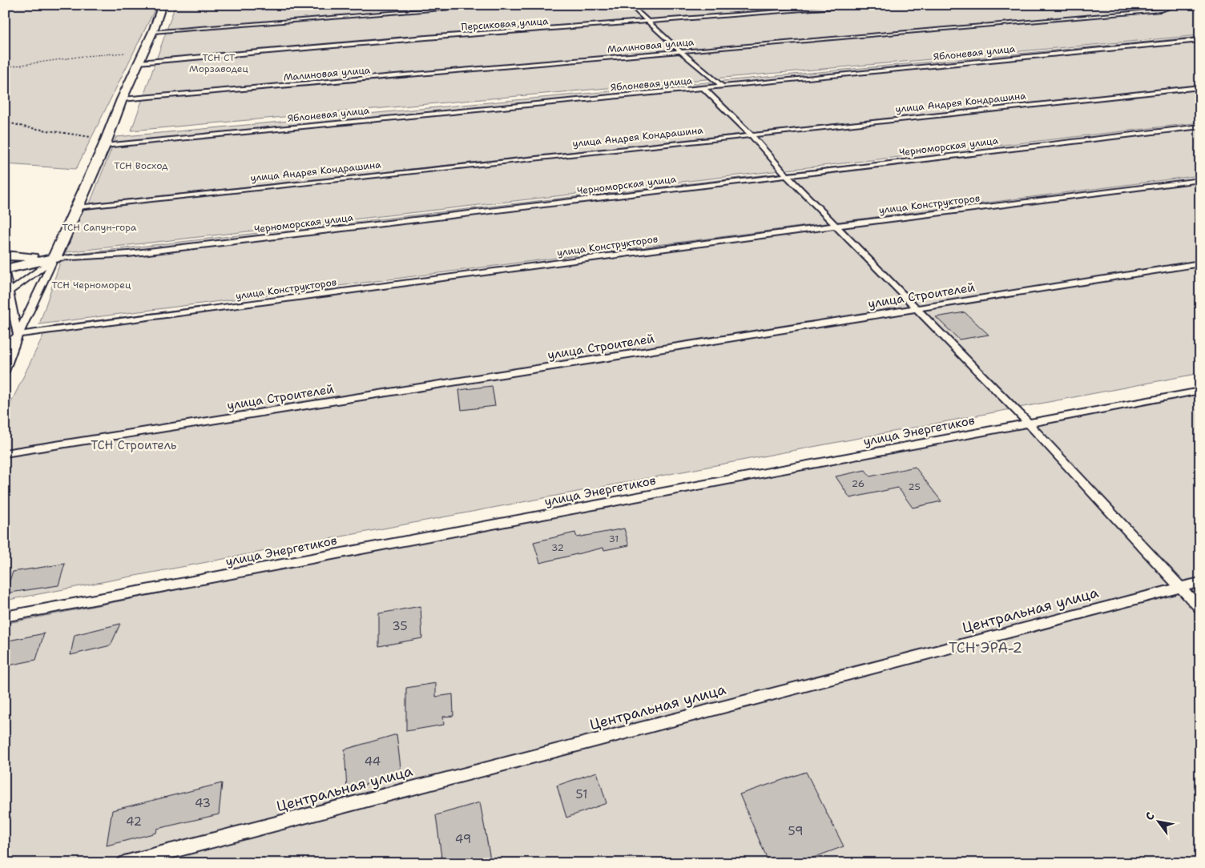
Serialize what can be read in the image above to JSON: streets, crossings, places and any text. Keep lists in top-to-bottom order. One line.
{"streets":{"lane":["Персиковая улица","Малиновая улица","Яблоневая улица","улица Андрея Кондрашина","Черноморская улица","улица Конструкторов","улица Строителей","улица Энергетиков","Центральная улица"]},"parks":["ТСН СТ Морзаводец","ТСН Восход","ТСН Сапун-гора","ТСН Черноморец","ТСН Строитель","ТСН ЭРА-2"],"house_numbers":["26","25","31","32","35","44","51","43","42","59","49"],"north":"top left"}
